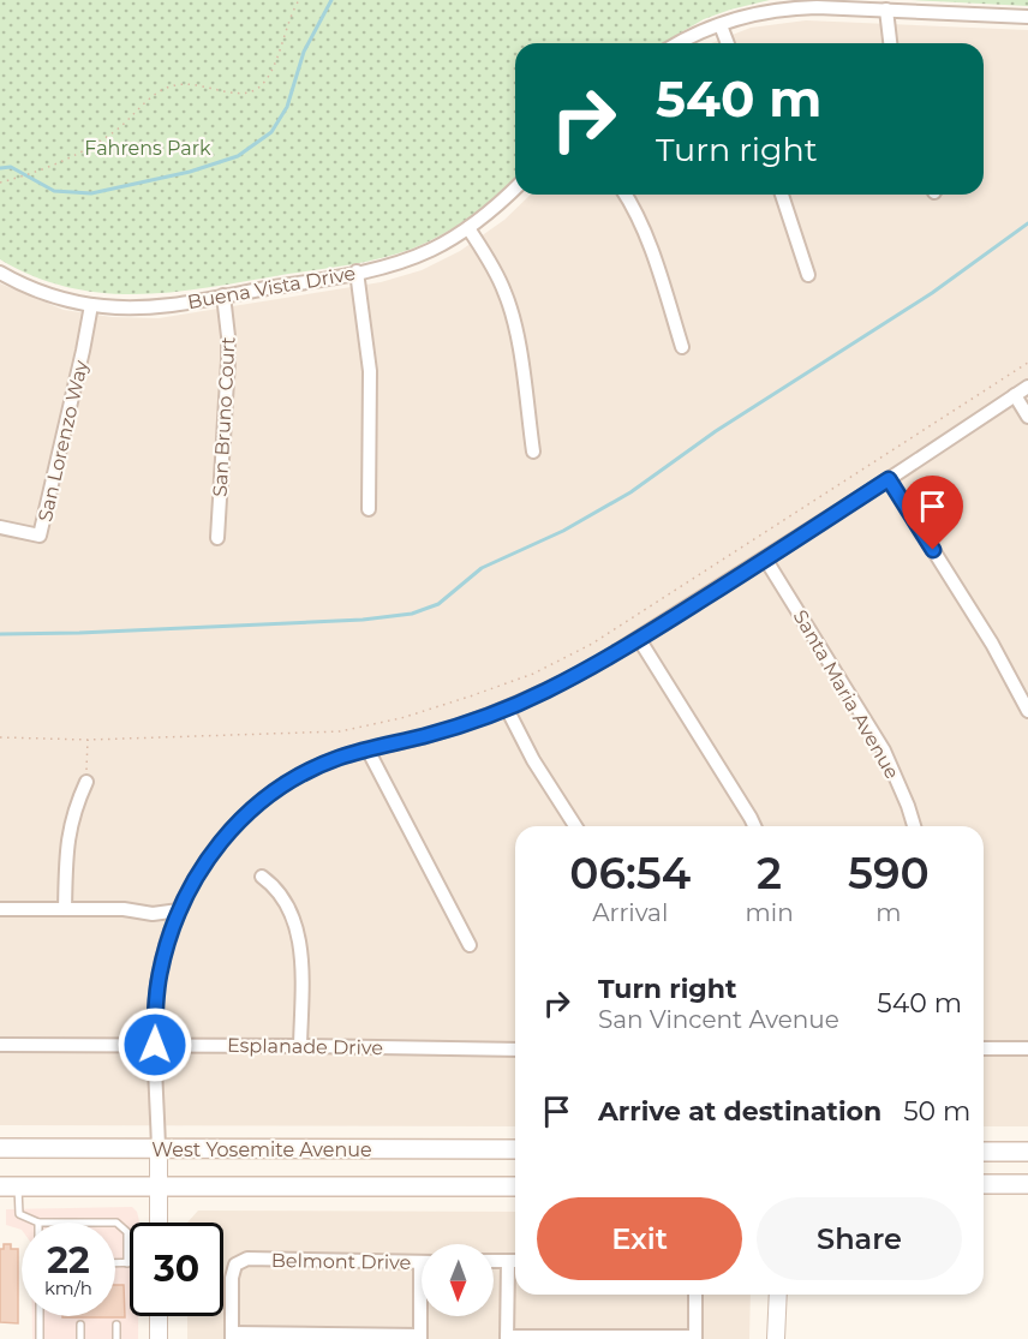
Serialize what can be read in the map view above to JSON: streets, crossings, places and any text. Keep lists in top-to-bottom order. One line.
{"streets":{"main road":["West Yosemite Avenue"],"street":["Buena Vista Drive","San Bruno Court","San Lorenzo Way","Santa Maria Avenue","Esplanade Drive","Belmont Drive"]},"crossings":[["Buena Vista Drive","San Bruno Court"],["Buena Vista Drive","San Lorenzo Way"]],"parks":["Fahrens Park"],"north":"bottom","page":{"turn":["540 m","Turn right"],"eta":["06:54","Arrival","2","min","590","m"],"list":[{"name":"Turn right","note":"San Vincent Avenue","value":"540 m"},{"name":"Arrive at destination","value":"50 m"}],"buttons":["Exit","Share"],"speed":"22 km/h","limit":"30"}}
